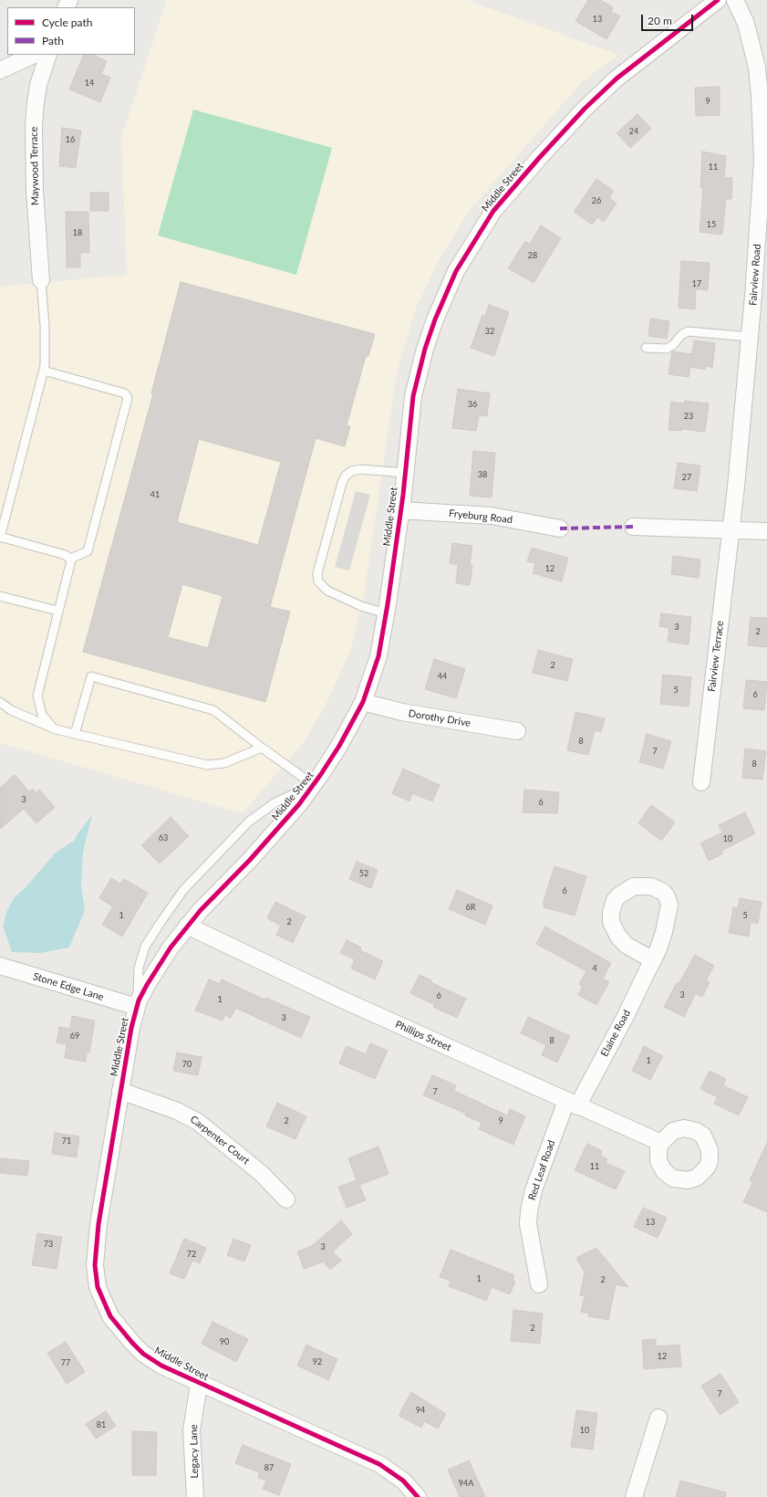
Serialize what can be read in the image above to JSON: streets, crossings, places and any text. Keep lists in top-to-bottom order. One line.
{"streets":{"street":["Maywood Terrace","Middle Street","Fairview Road","Fryeburg Road","Fairview Terrace","Dorothy Drive","Stone Edge Lane","Elaine Road","Phillips Street","Carpenter Court","Red Leaf Road","Legacy Lane"]},"crossings":[["Middle Street","Fryeburg Road"],["Middle Street","Dorothy Drive"],["Middle Street","Stone Edge Lane"],["Middle Street","Phillips Street"],["Middle Street","Carpenter Court"],["Middle Street","Legacy Lane"],["Fairview Road","Fairview Terrace"],["Elaine Road","Phillips Street"],["Elaine Road","Red Leaf Road"],["Phillips Street","Red Leaf Road"]],"house_numbers":["13","14","9","24","16","11","26","15","18","28","17","32","36","23","38","27","41","12","3","2","2","44","5","6","8","7","8","3","6","63","10","52","6","6R","1","5","2","4","3","6","1","3","69","8","1","70","7","2","9","71","11","13","73","3","72","1","2","2","90","12","92","77","7","94","81","10","87","94A"],"legend":["Cycle path","Path"],"scale_bar":"20 m"}
